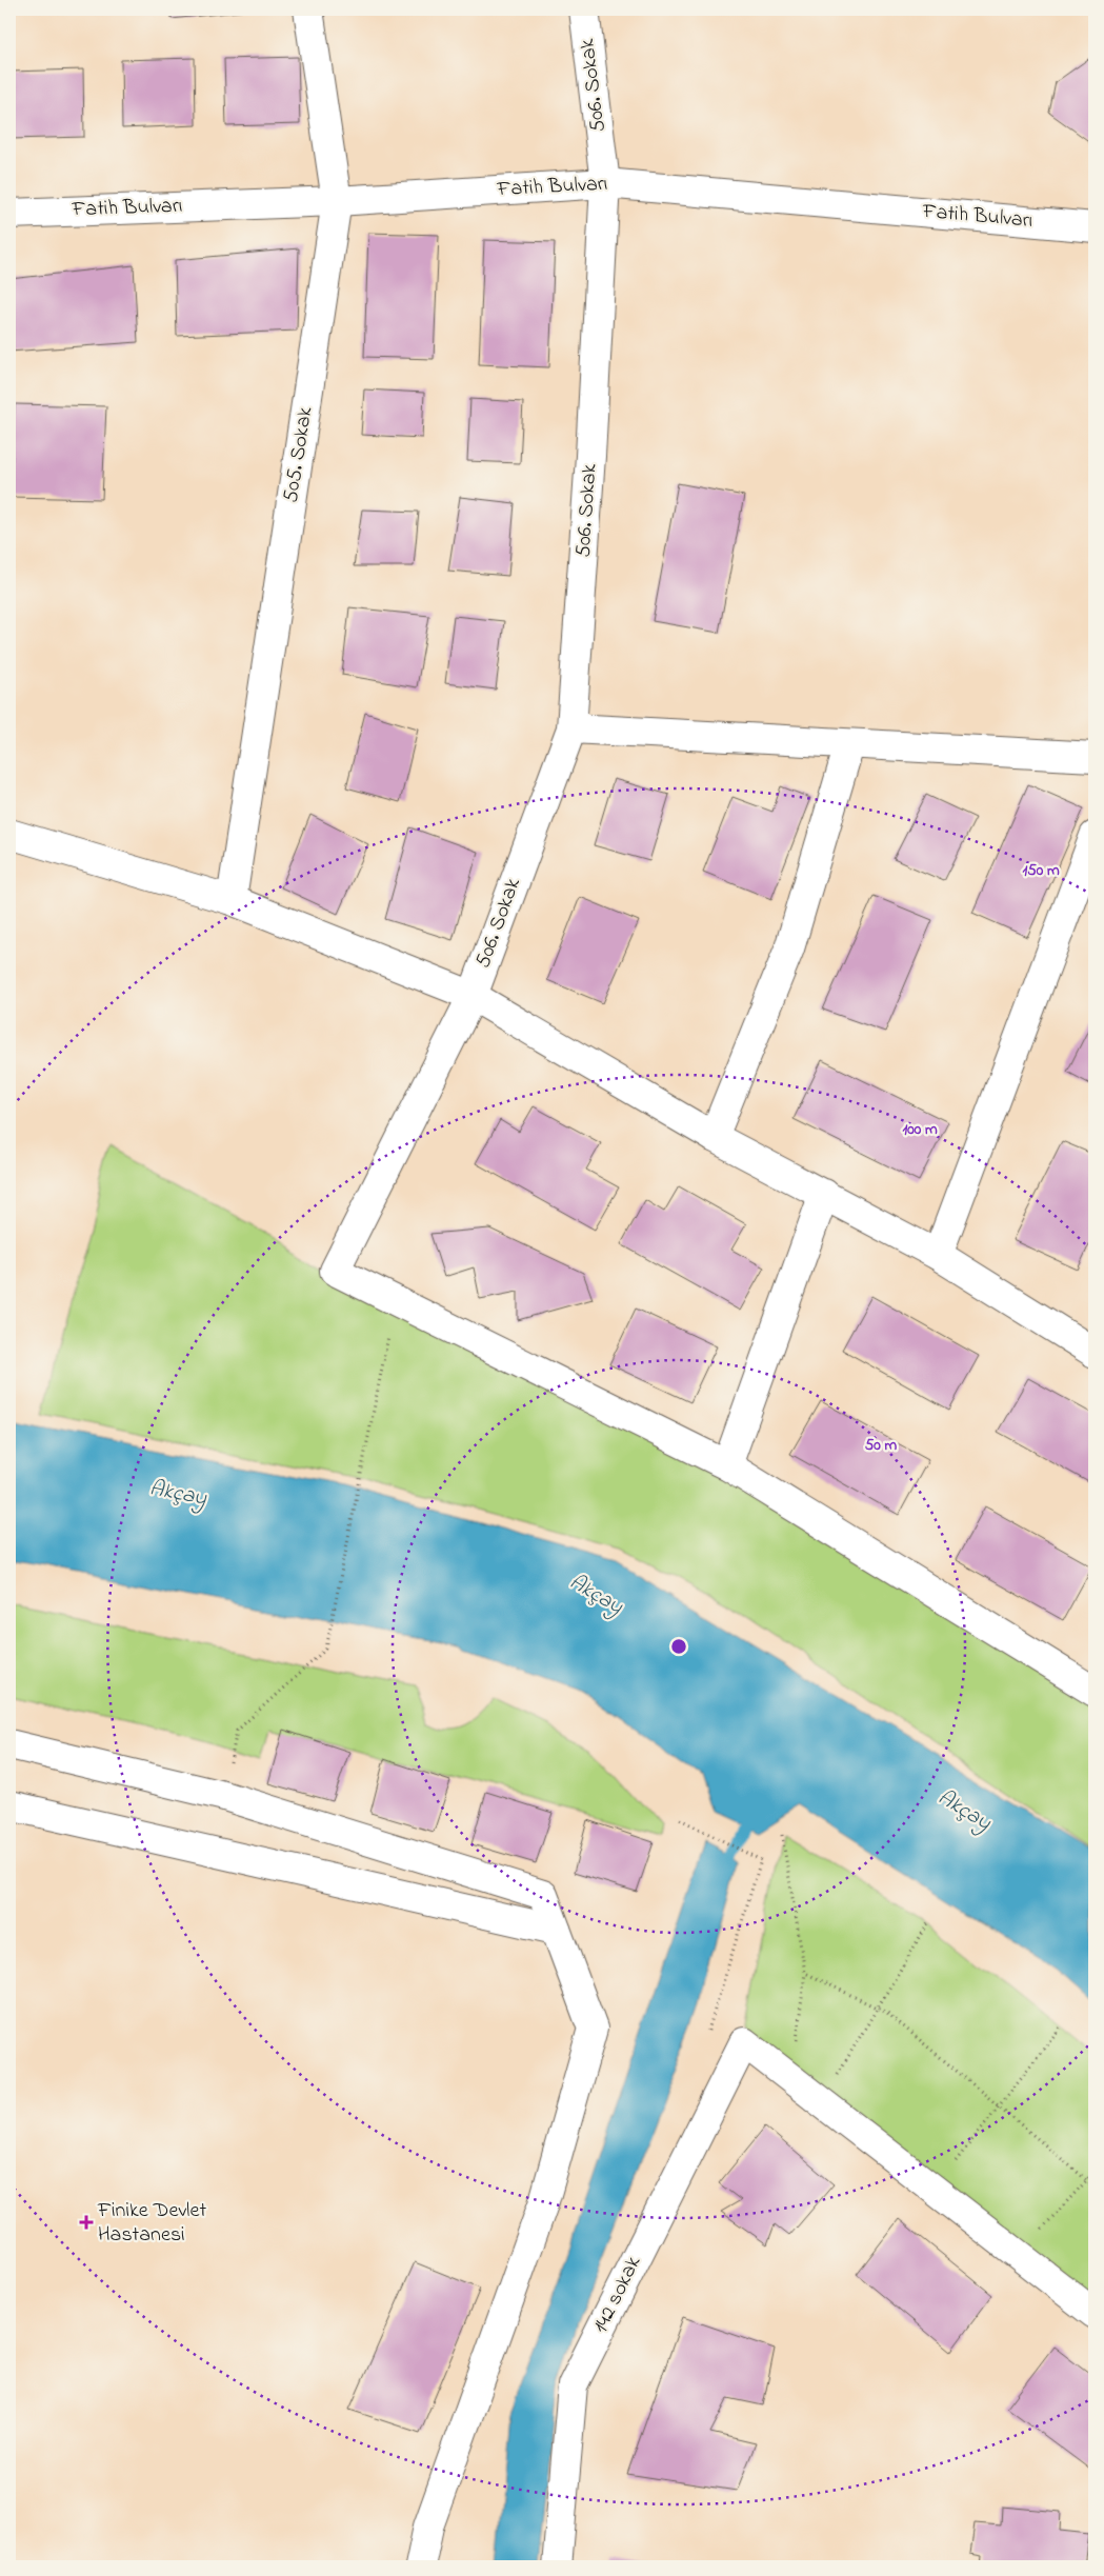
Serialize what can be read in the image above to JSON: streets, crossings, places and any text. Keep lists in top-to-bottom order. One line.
{"streets":{"street":["506. Sokak","Fatih Bulvarı","505. Sokak","142 sokak"]},"crossings":[["506. Sokak","Fatih Bulvarı"],["Fatih Bulvarı","505. Sokak"]],"water":["Akçay"],"places":{"health":["Finike Devlet Hastanesi"]},"rings":["150 m","100 m","50 m"]}
